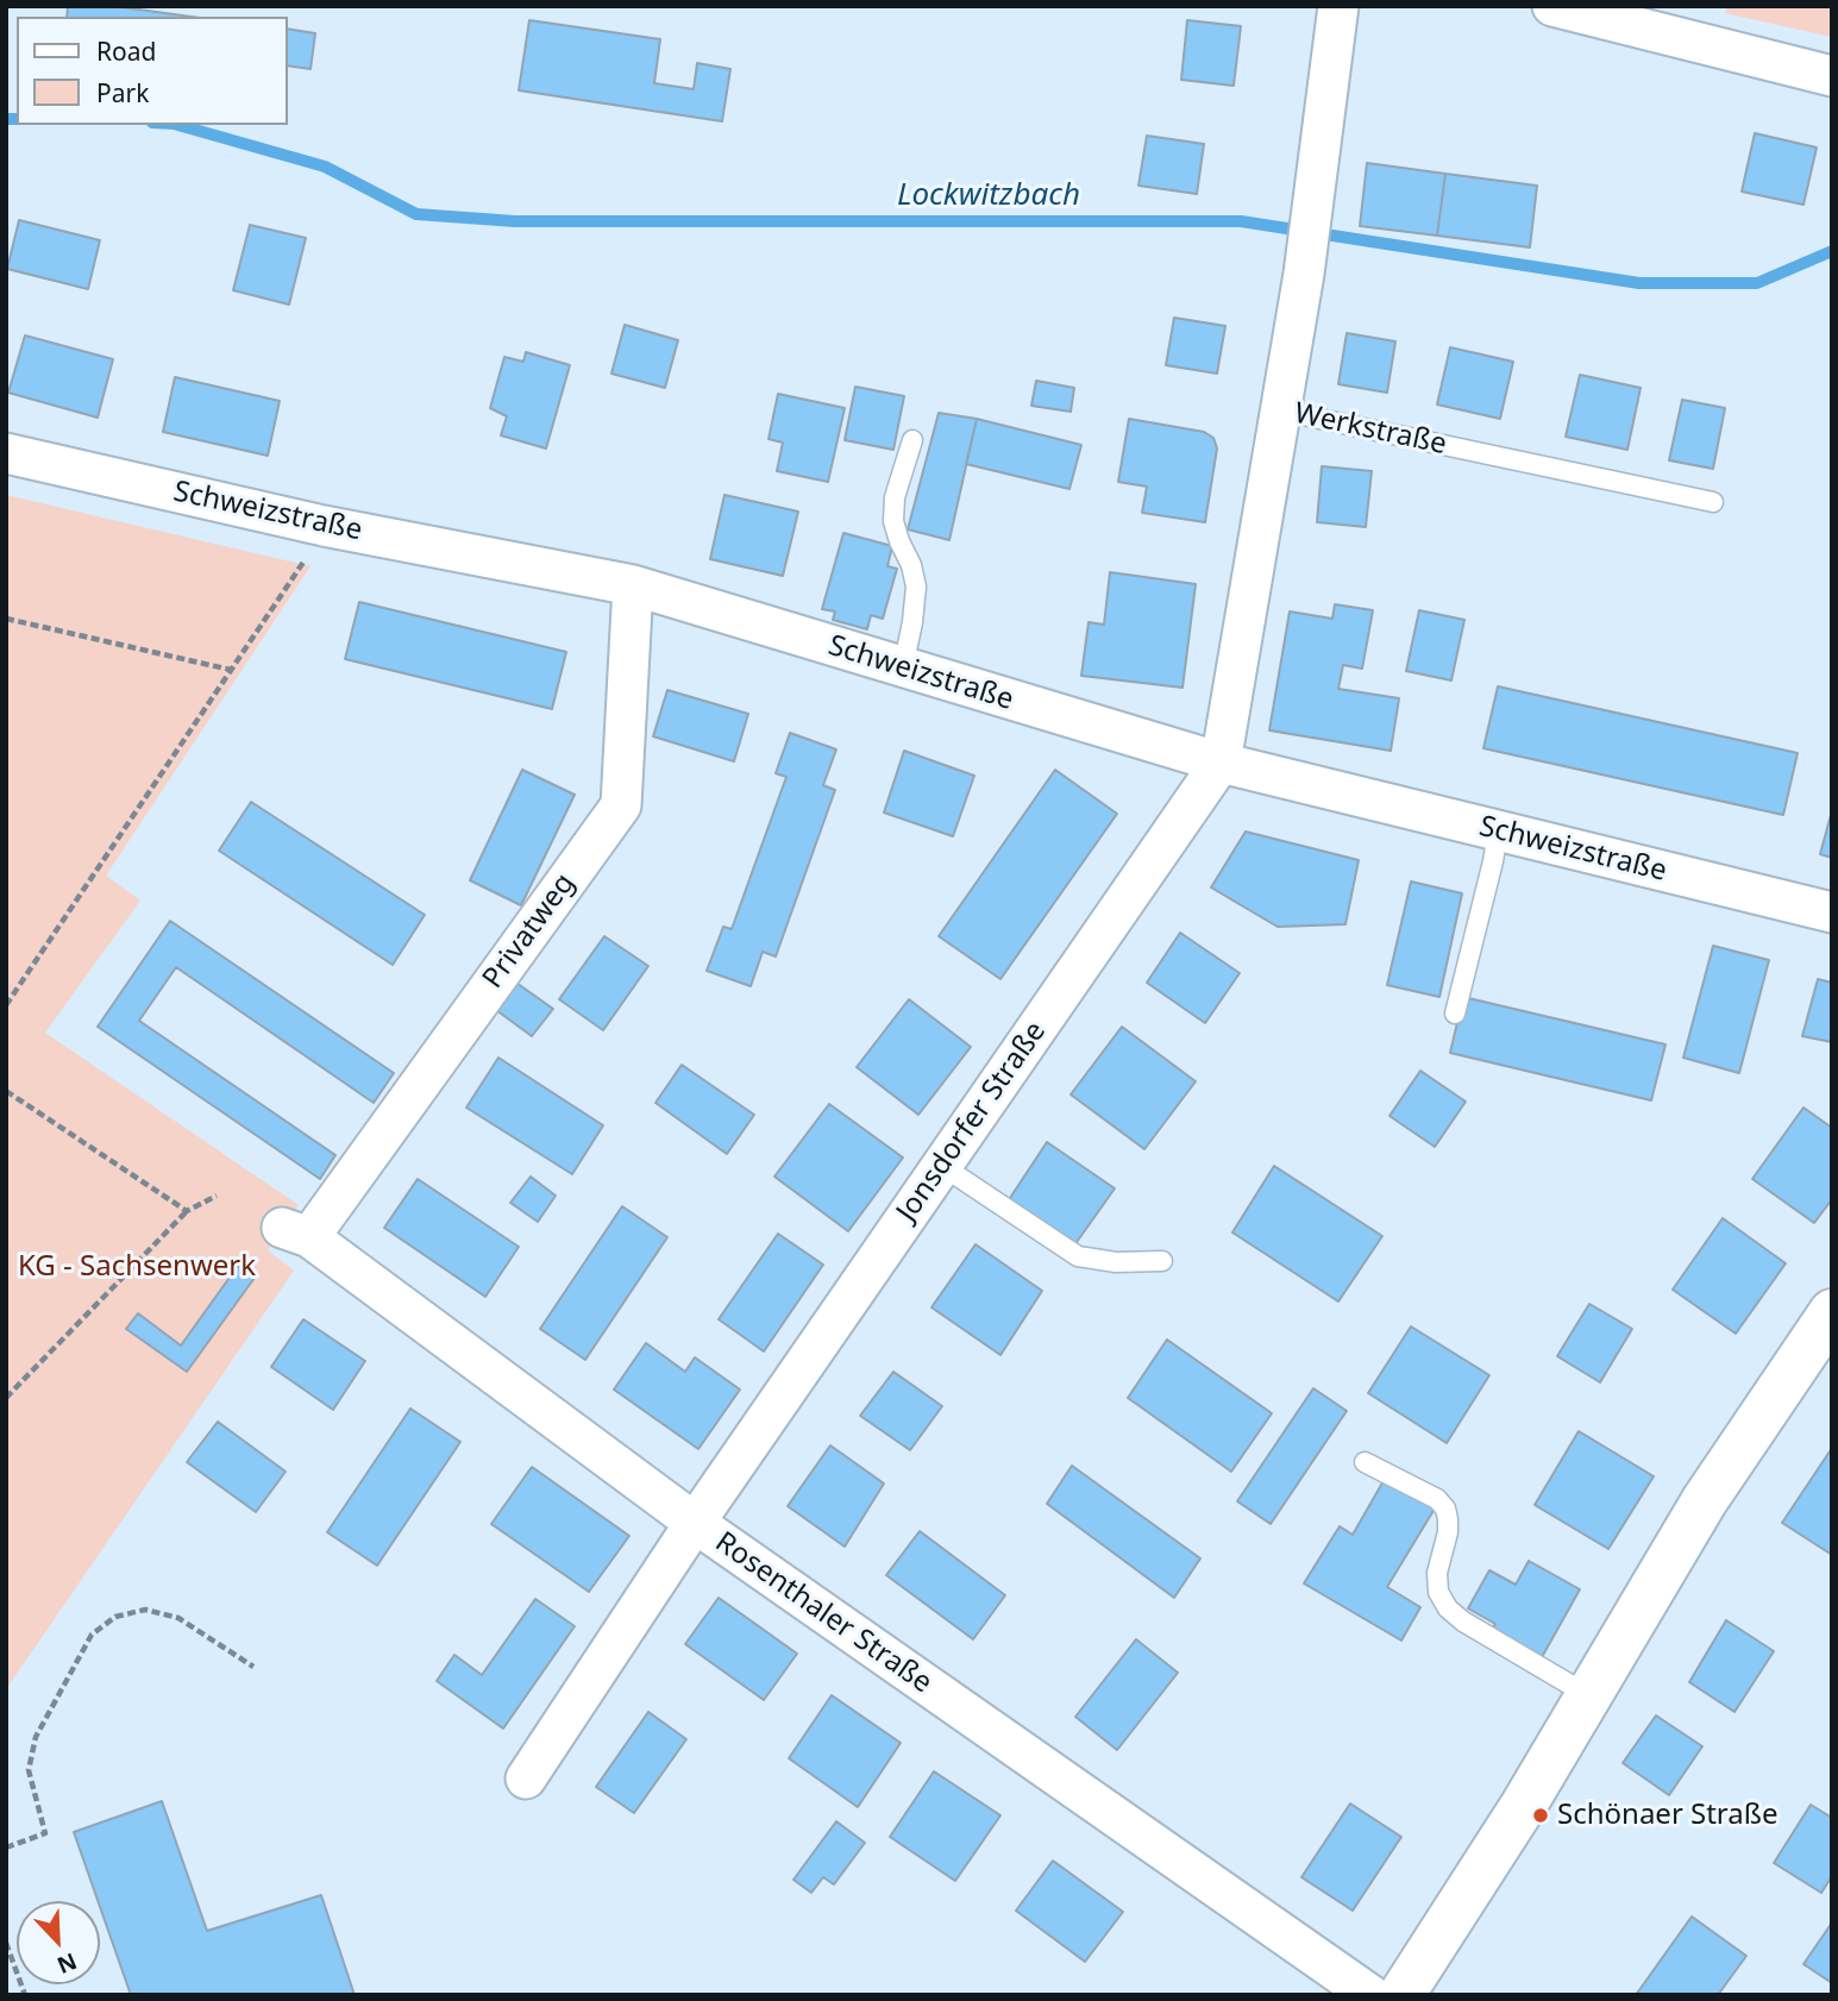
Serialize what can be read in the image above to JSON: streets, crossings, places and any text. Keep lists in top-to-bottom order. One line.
{"streets":{"street":["Werkstraße","Schweizstraße","Privatweg","Jonsdorfer Straße","Rosenthaler Straße"]},"crossings":[["Werkstraße","Jonsdorfer Straße"],["Schweizstraße","Privatweg"],["Schweizstraße","Jonsdorfer Straße"],["Privatweg","Rosenthaler Straße"],["Jonsdorfer Straße","Rosenthaler Straße"]],"water":["Lockwitzbach"],"parks":["KG - Sachsenwerk"],"places":["Schönaer Straße"],"legend":["Road","Park"],"north":"bottom right"}
